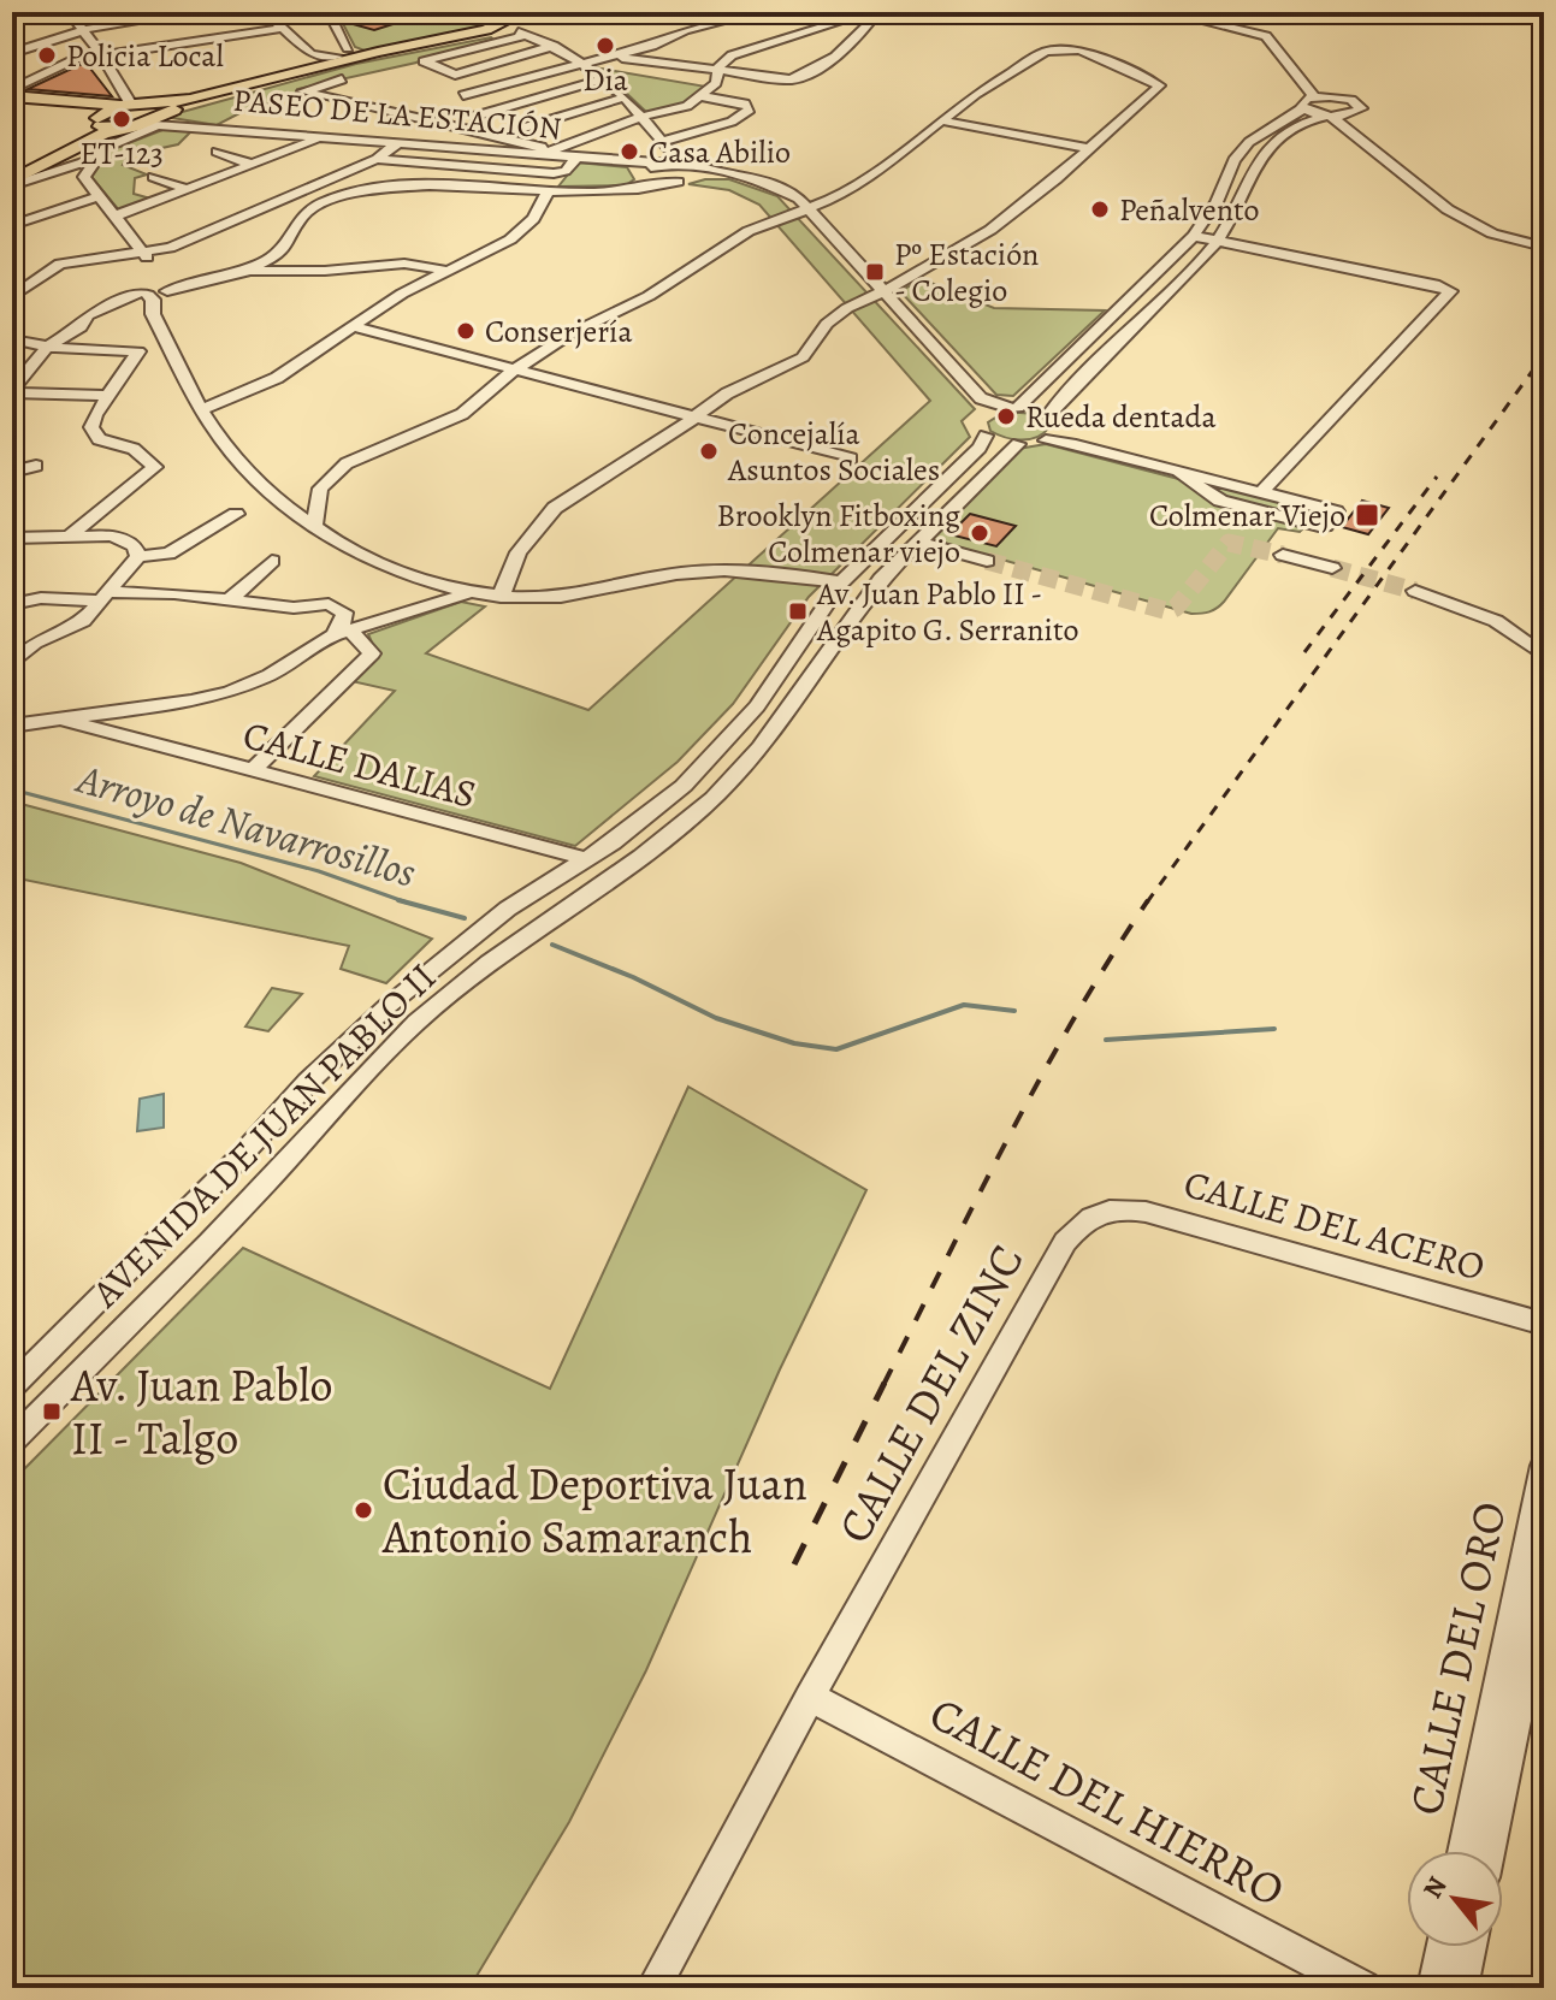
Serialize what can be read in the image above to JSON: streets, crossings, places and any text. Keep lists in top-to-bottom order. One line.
{"streets":{"street":["PASEO DE LA ESTACIÓN","CALLE DALIAS","AVENIDA DE JUAN PABLO II","CALLE DEL ACERO","CALLE DEL ZINC","CALLE DEL ORO","CALLE DEL HIERRO"]},"crossings":[["CALLE DALIAS","AVENIDA DE JUAN PABLO II"],["CALLE DEL ACERO","CALLE DEL ZINC"],["CALLE DEL ZINC","CALLE DEL HIERRO"]],"water":["Arroyo de Navarrosillos"],"places":{"other":["Dia","Policia Local","ET-123","Casa Abilio","Peñalvento","Conserjería","Rueda dentada","Concejalía Asuntos Sociales","Brooklyn Fitboxing Colmenar viejo","Ciudad Deportiva Juan Antonio Samaranch"],"transit":["Pº Estación - Colegio","Colmenar Viejo","Av. Juan Pablo II - Agapito G. Serranito","Av. Juan Pablo II - Talgo"]},"north":"top left"}
